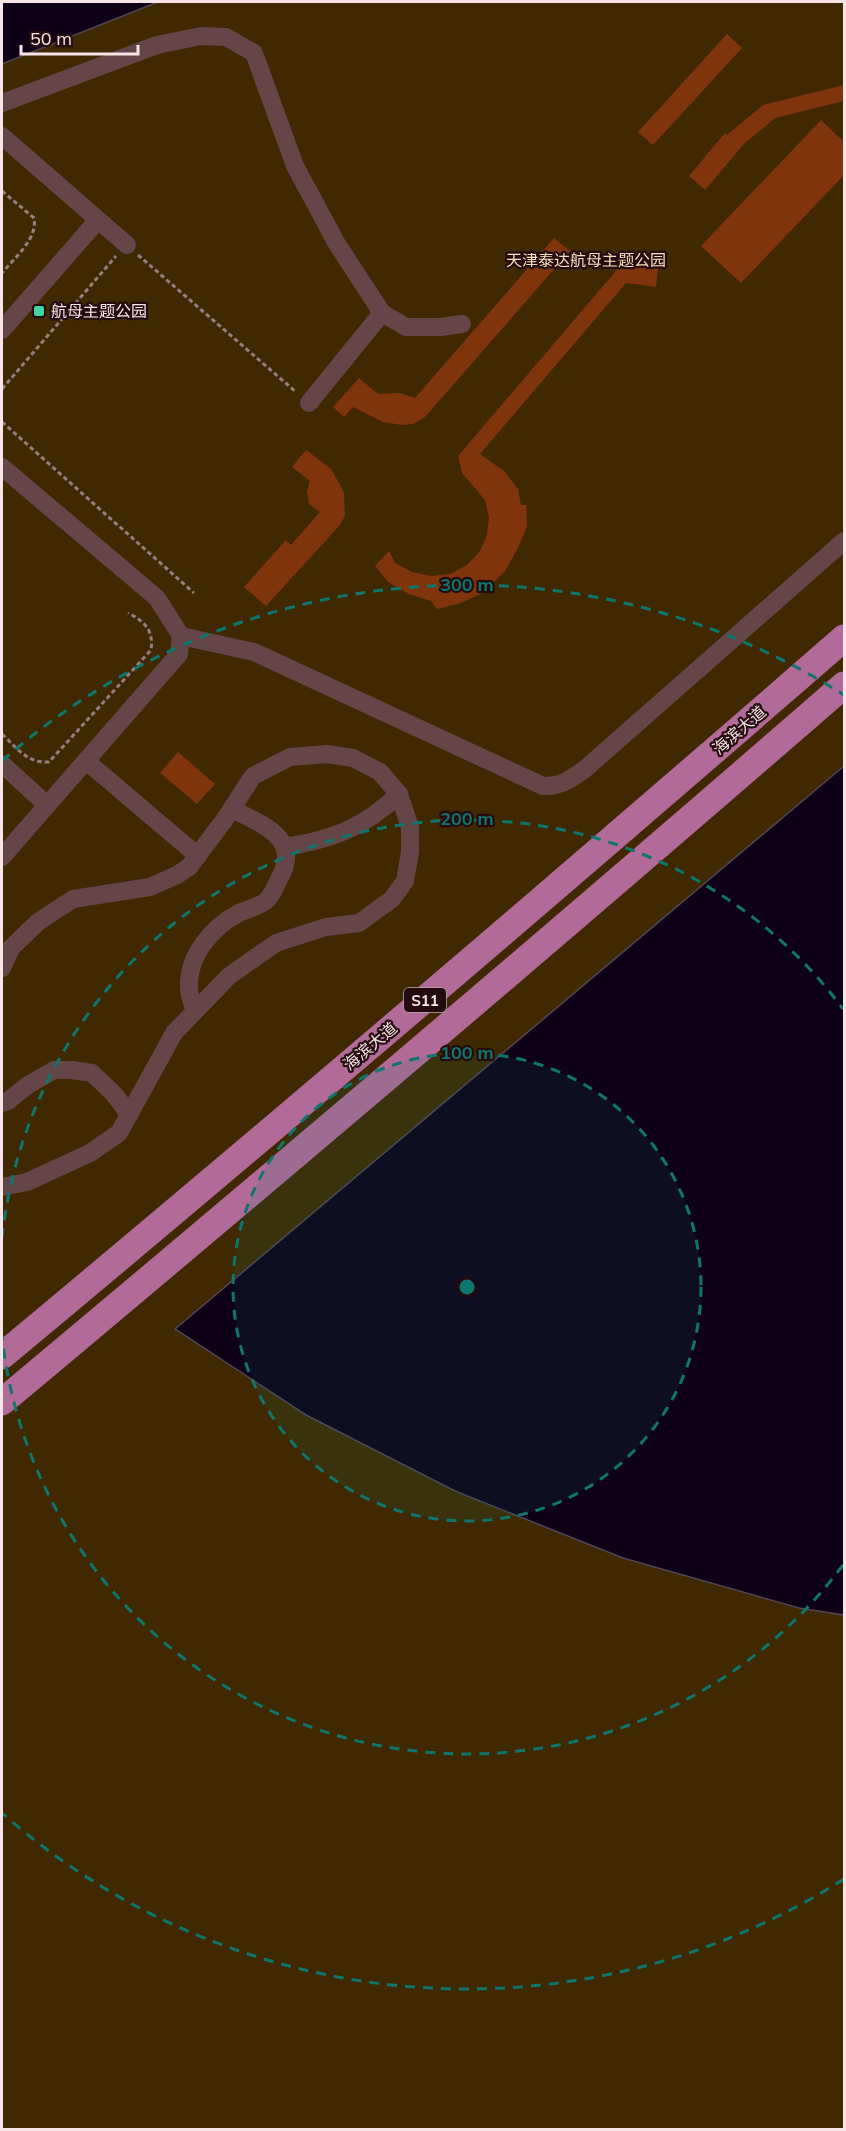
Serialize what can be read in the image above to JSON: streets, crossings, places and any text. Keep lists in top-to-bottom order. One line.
{"streets":{"highway":["海滨大道","S11"]},"parks":["天津泰达航母主题公园"],"places":{"transit":["航母主题公园"]},"scale_bar":"50 m","rings":["300 m","200 m","100 m"]}
